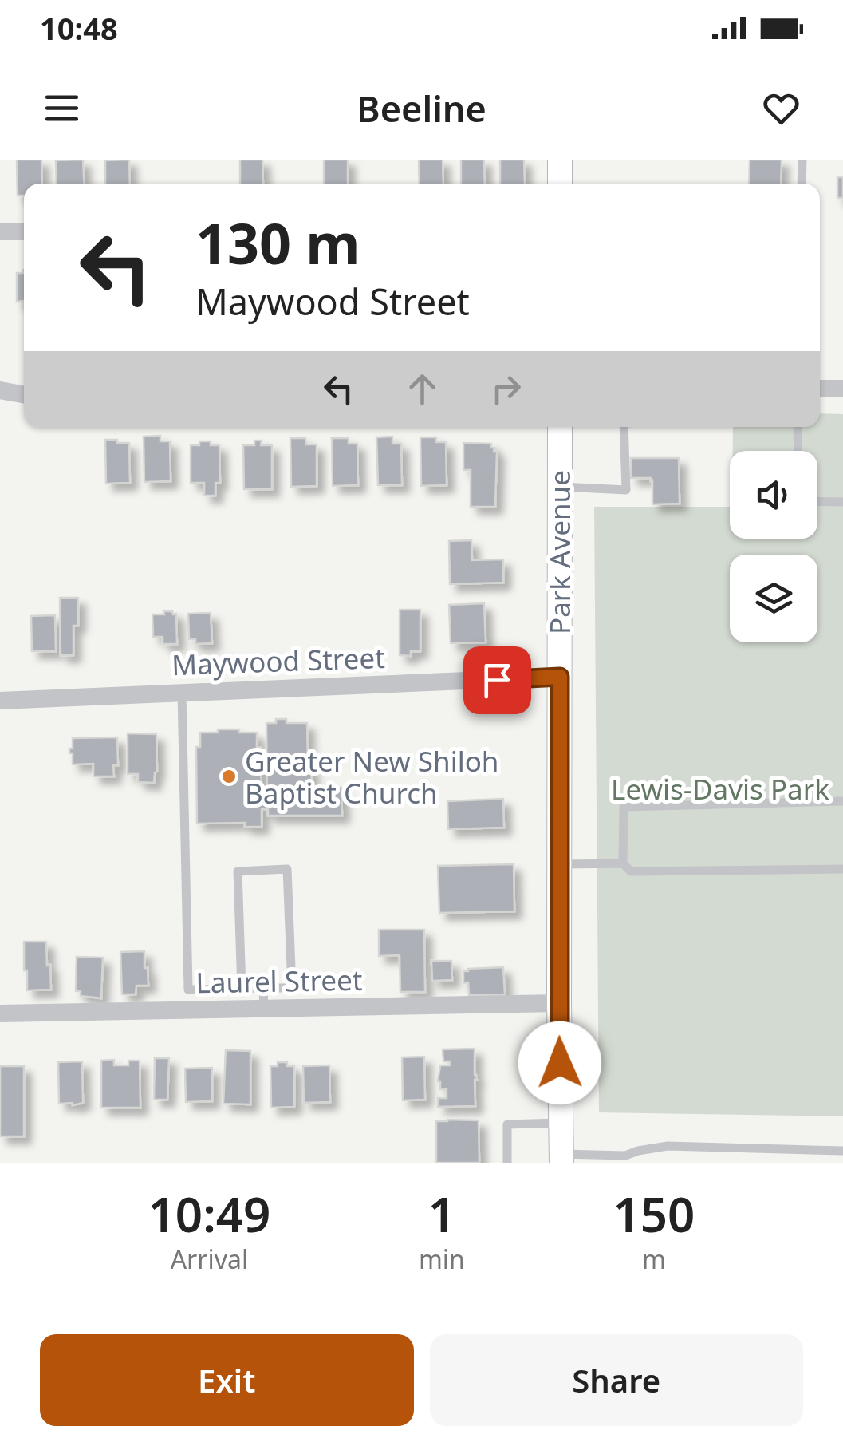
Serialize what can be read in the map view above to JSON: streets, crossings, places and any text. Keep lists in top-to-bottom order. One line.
{"streets":{"main road":["Park Avenue"],"street":["Maywood Street","Laurel Street"]},"crossings":[["Park Avenue","Maywood Street"],["Park Avenue","Laurel Street"]],"parks":["Lewis-Davis Park"],"places":["Greater New Shiloh Baptist Church"],"page":{"status":"10:48","header":"Beeline","turn":["130 m","Maywood Street"],"eta":["10:49","Arrival","1","min","150","m"],"buttons":["Exit","Share"]}}
